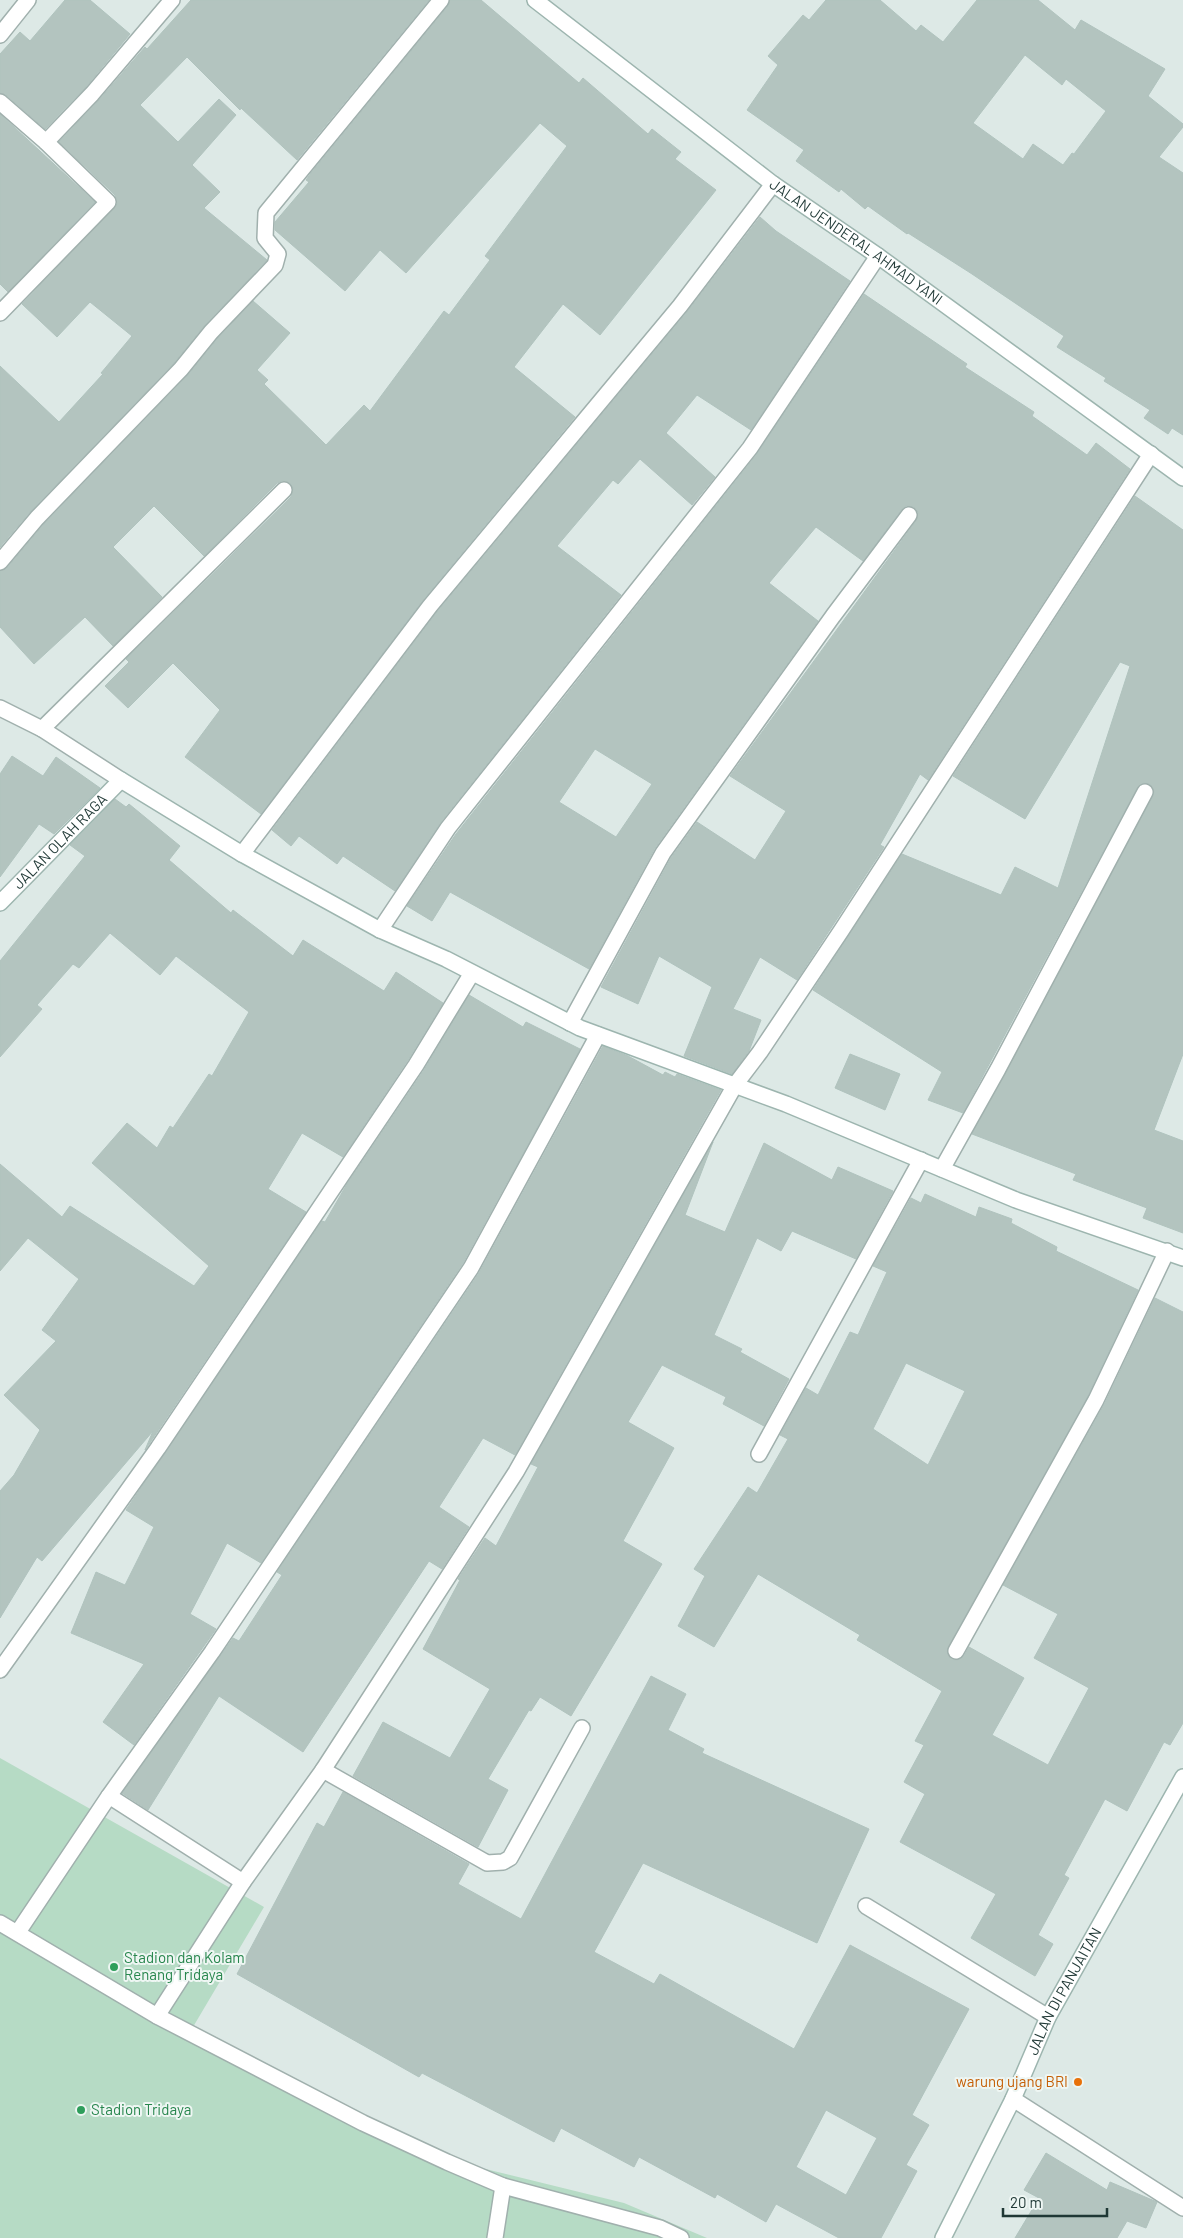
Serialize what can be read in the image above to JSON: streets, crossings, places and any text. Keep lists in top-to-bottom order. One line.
{"streets":{"street":["JALAN JENDERAL AHMAD YANI","JALAN OLAH RAGA","JALAN DI PANJAITAN"]},"places":["Stadion dan Kolam Renang Tridaya","warung ujang BRI","Stadion Tridaya"],"scale_bar":"20 m"}
